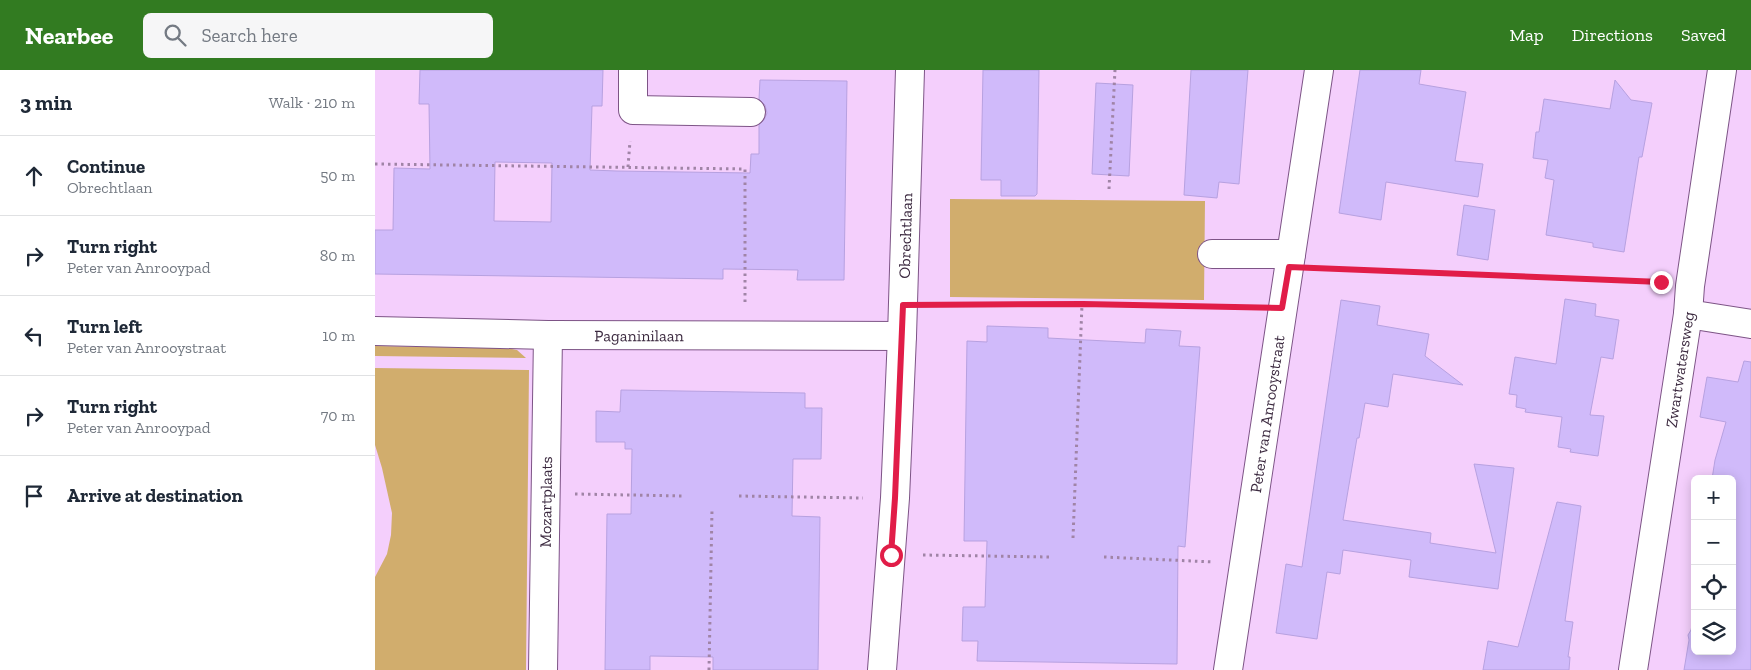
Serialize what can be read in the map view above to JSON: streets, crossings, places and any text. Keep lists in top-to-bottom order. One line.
{"streets":{"street":["Obrechtlaan","Paganinilaan","Zwartwatersweg","Peter van Anrooystraat","Mozartplaats"]},"crossings":[["Obrechtlaan","Paganinilaan"],["Paganinilaan","Mozartplaats"]],"page":{"header":"Nearbee","search":"Search here","nav":["Map","Directions","Saved"],"heading":["3 min","Walk · 210 m"],"list":[["Continue","Obrechtlaan","50 m"],["Turn right","Peter van Anrooypad","80 m"],["Turn left","Peter van Anrooystraat","10 m"],["Turn right","Peter van Anrooypad","70 m"],"Arrive at destination"],"map_buttons":["+","−"]}}
